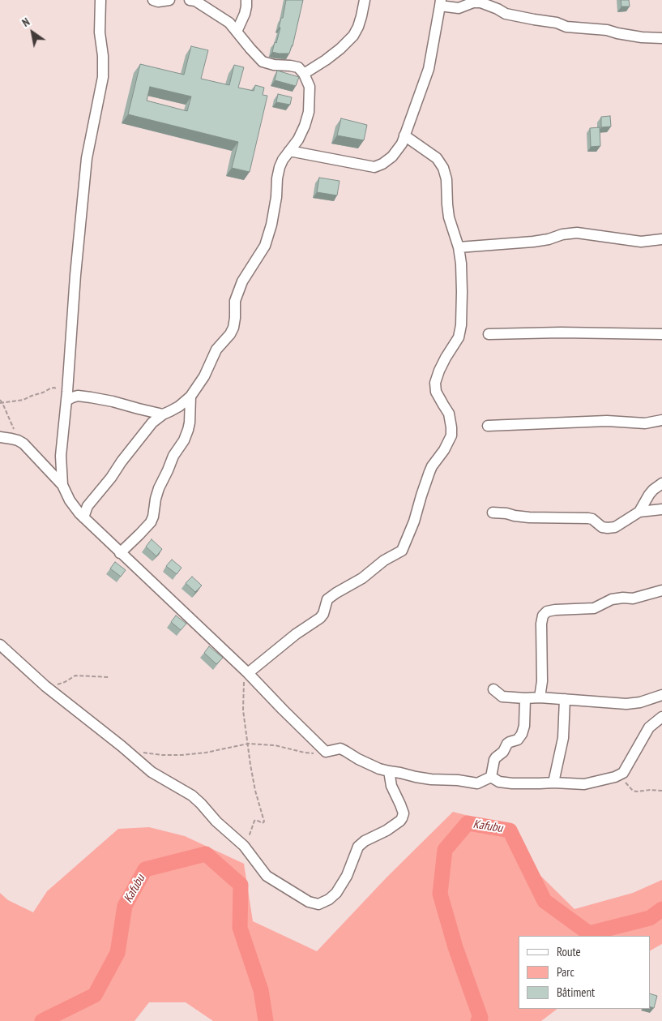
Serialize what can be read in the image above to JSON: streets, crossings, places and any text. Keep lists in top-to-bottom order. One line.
{"water":["Kafubu"],"legend":["Route","Parc","Bâtiment"],"north":"top left"}
